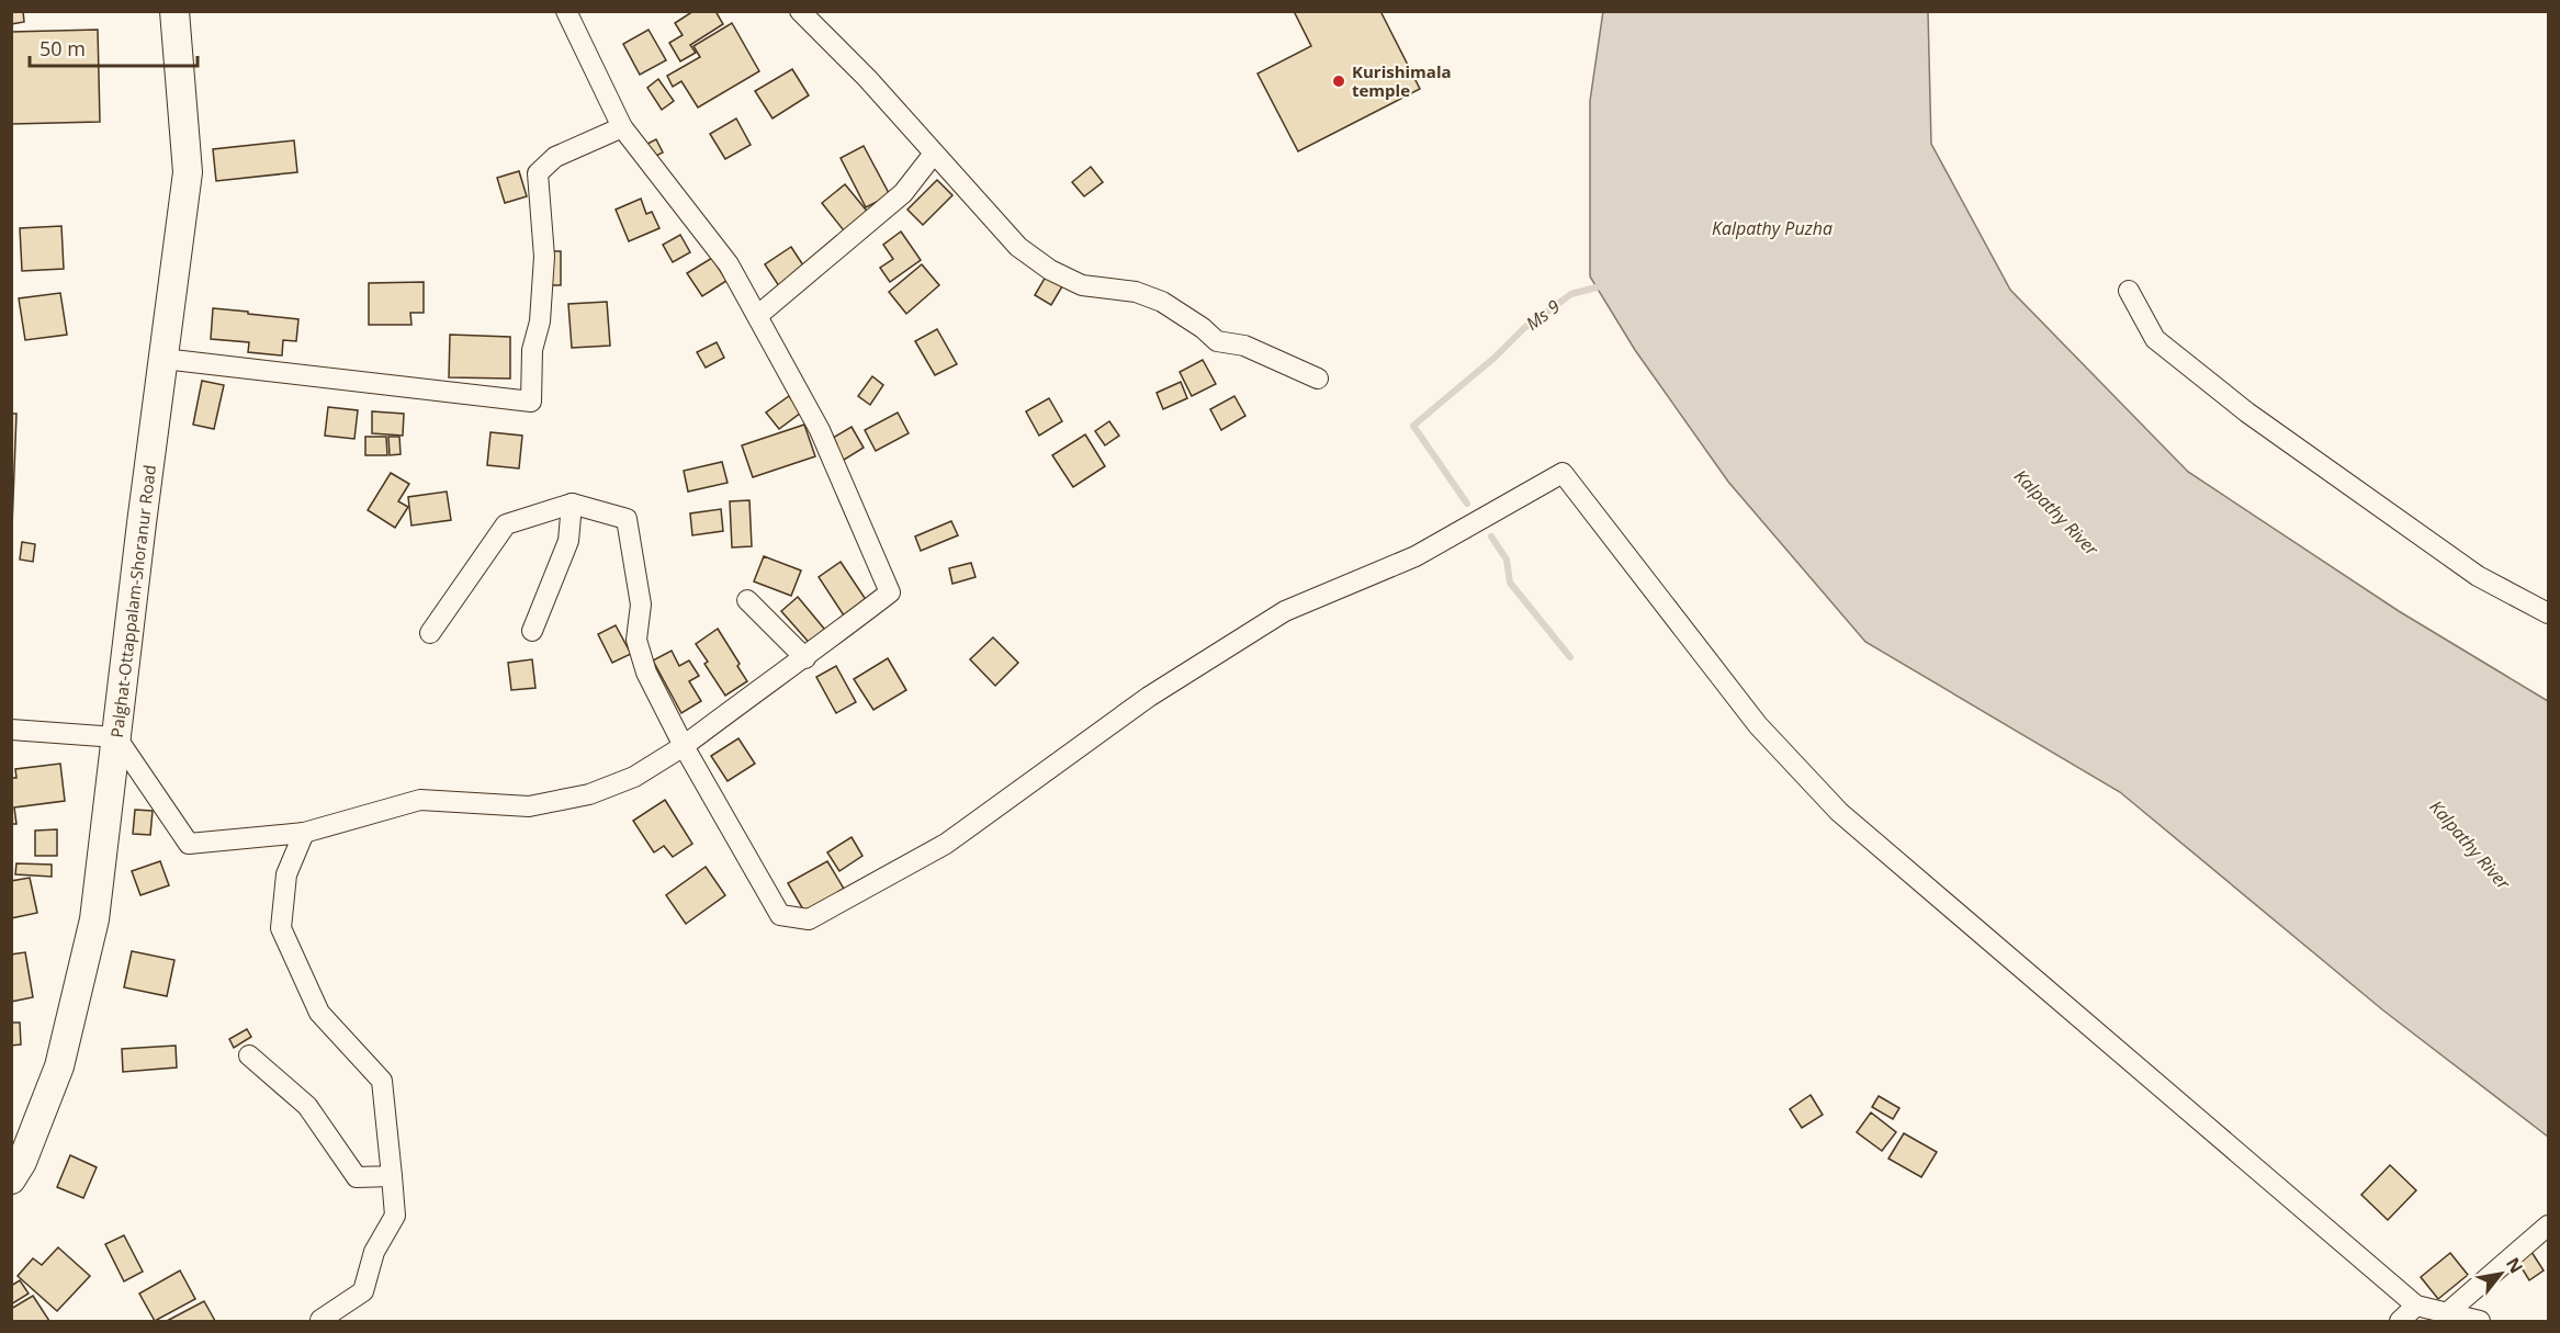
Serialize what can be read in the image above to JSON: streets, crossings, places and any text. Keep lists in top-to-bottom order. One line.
{"streets":{"main road":["Palghat-Ottappalam-Shoranur Road"]},"water":["Kalpathy Puzha","Ms 9","Kalpathy River"],"places":["Kurishimala temple"],"scale_bar":"50 m","north":"top right"}
